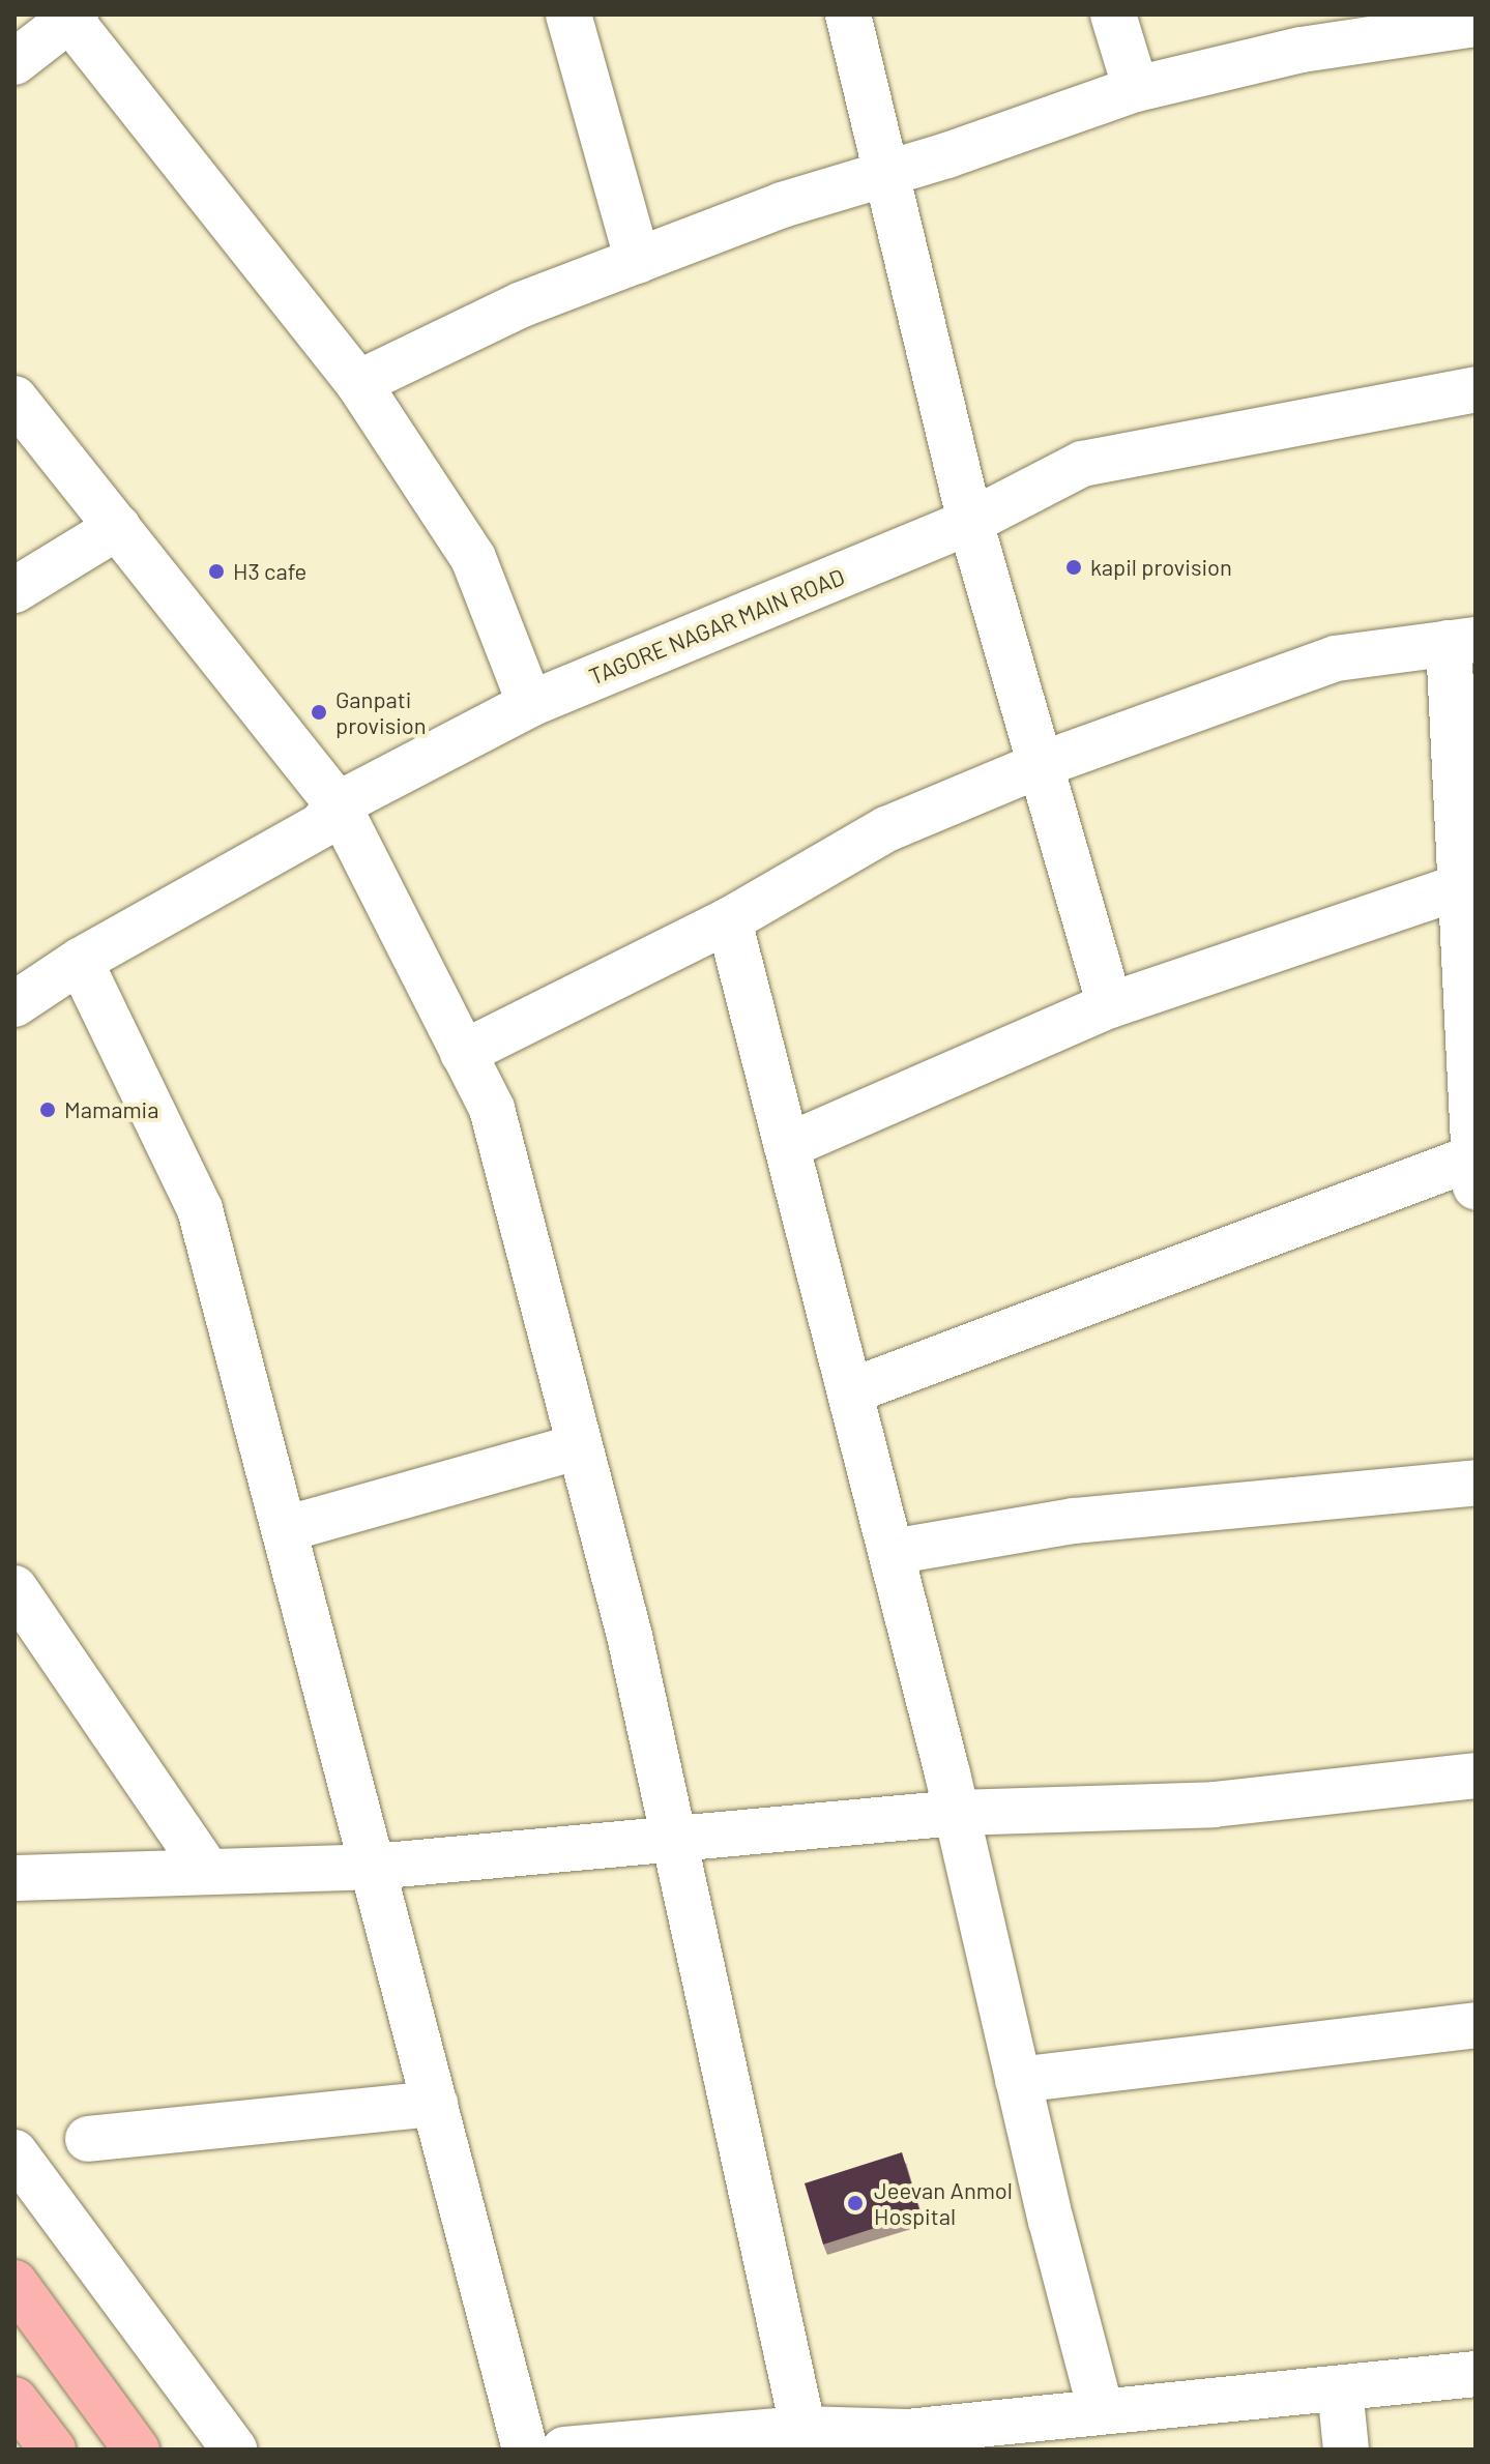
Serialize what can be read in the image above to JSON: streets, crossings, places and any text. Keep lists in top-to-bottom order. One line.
{"streets":{"street":["TAGORE NAGAR MAIN ROAD"]},"places":["kapil provision","H3 cafe","Ganpati provision","Mamamia","Jeevan Anmol Hospital"]}
